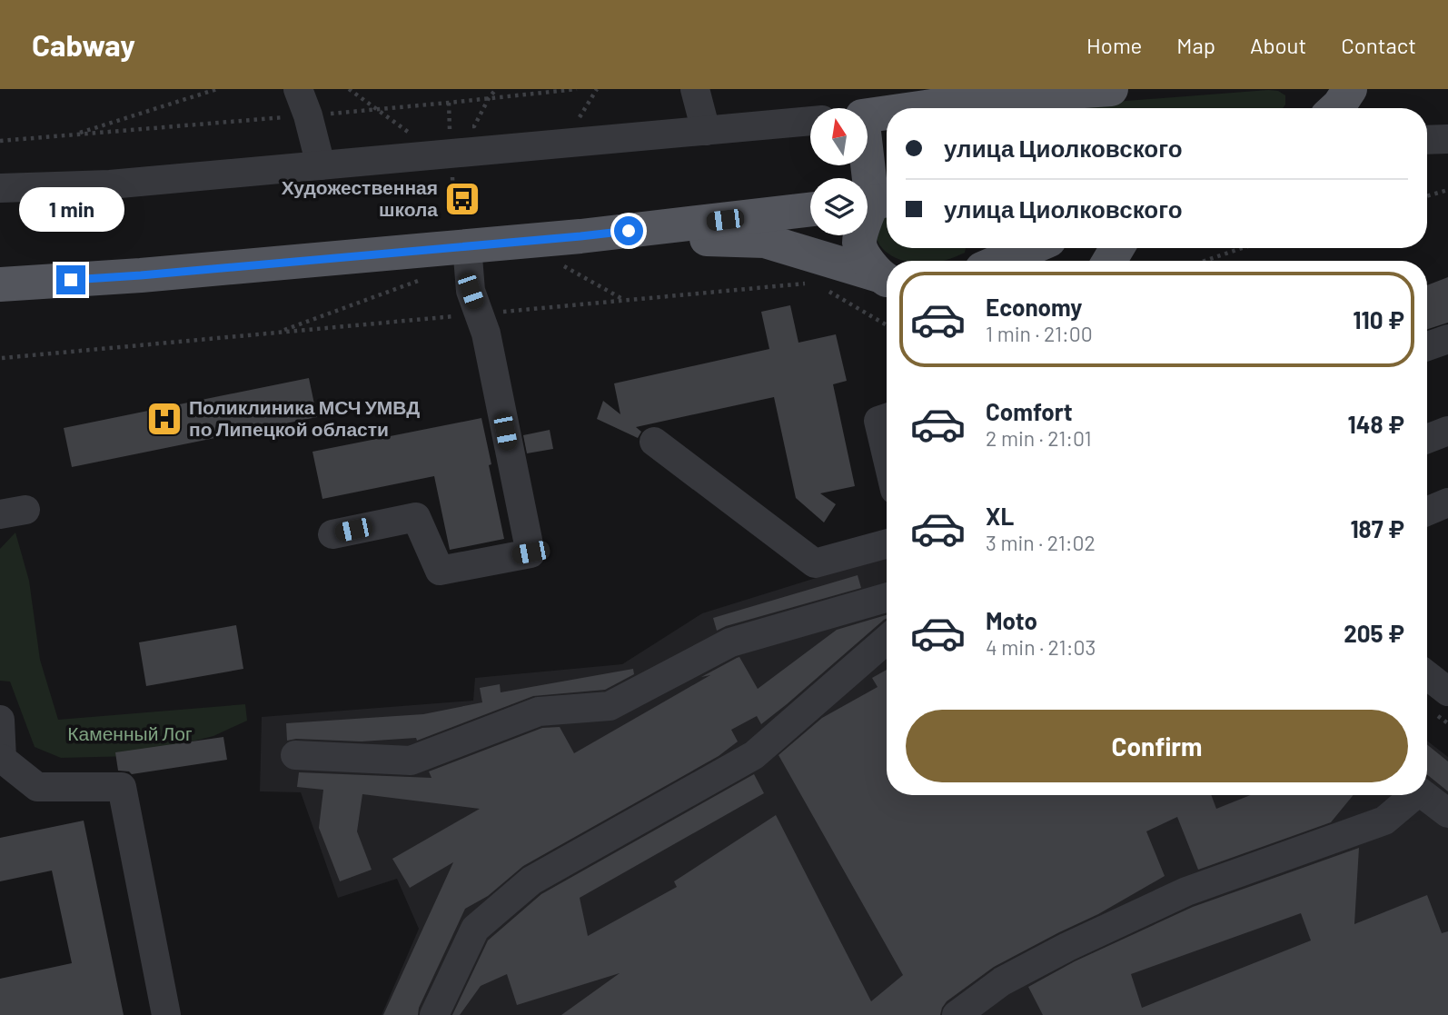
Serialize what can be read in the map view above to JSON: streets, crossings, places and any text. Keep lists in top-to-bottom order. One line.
{"parks":["Каменный Лог"],"places":{"bus stop":["Художественная школа"],"hospital":["Поликлиника МСЧ УМВД по Липецкой области"]},"north":"top","page":{"header":"Cabway","nav":["Home","Map","About","Contact"],"banner":["улица Циолковского","улица Циолковского"],"bubble":"1 min","list":[{"name":"Economy","note":"1 min · 21:00","value":"110 ₽"},{"name":"Comfort","note":"2 min · 21:01","value":"148 ₽"},{"name":"XL","note":"3 min · 21:02","value":"187 ₽"},{"name":"Moto","note":"4 min · 21:03","value":"205 ₽"}],"buttons":"Confirm"}}
